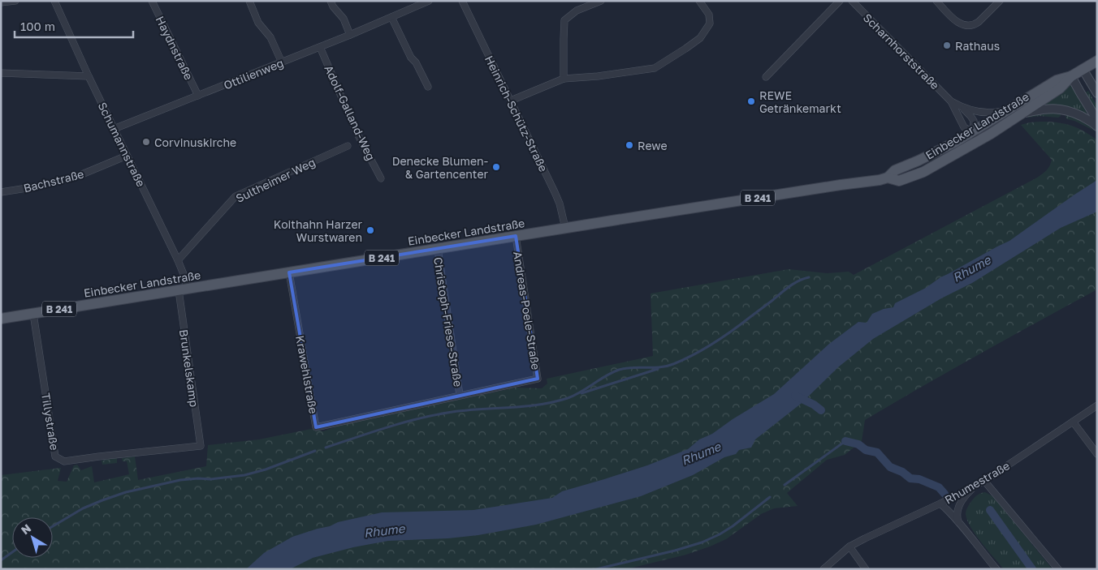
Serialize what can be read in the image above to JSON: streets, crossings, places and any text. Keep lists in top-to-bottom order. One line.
{"streets":{"main road":["Einbecker Landstraße","B 241"],"street":["Haydnstraße","Scharnhorststraße","Ottilienweg","Adolf-Galland-Weg","Heinrich-Schütz-Straße","Schumannstraße","Sultheimer Weg","Bachstraße","Andreas-Poele-Straße","Christoph-Friese-Straße","Brunkelskamp","Krawehlstraße","Tillystraße","Rhumestraße"]},"crossings":[["Haydnstraße","Ottilienweg"],["Scharnhorststraße","Einbecker Landstraße"],["Ottilienweg","Adolf-Galland-Weg"],["Ottilienweg","Schumannstraße"],["Heinrich-Schütz-Straße","Einbecker Landstraße"],["Einbecker Landstraße","Schumannstraße"],["Einbecker Landstraße","Andreas-Poele-Straße"],["Einbecker Landstraße","Christoph-Friese-Straße"],["Einbecker Landstraße","Brunkelskamp"],["Einbecker Landstraße","Krawehlstraße"],["Einbecker Landstraße","Tillystraße"],["Schumannstraße","Sultheimer Weg"],["Schumannstraße","Bachstraße"],["Schumannstraße","Brunkelskamp"],["Andreas-Poele-Straße","Christoph-Friese-Straße"],["Andreas-Poele-Straße","Krawehlstraße"],["Christoph-Friese-Straße","Krawehlstraße"],["Brunkelskamp","Tillystraße"]],"water":["Rhume"],"places":["Rathaus","REWE Getränkemarkt","Corvinuskirche","Rewe","Denecke Blumen- & Gartencenter","Koithahn Harzer Wurstwaren"],"scale_bar":"100 m","north":"top left"}
